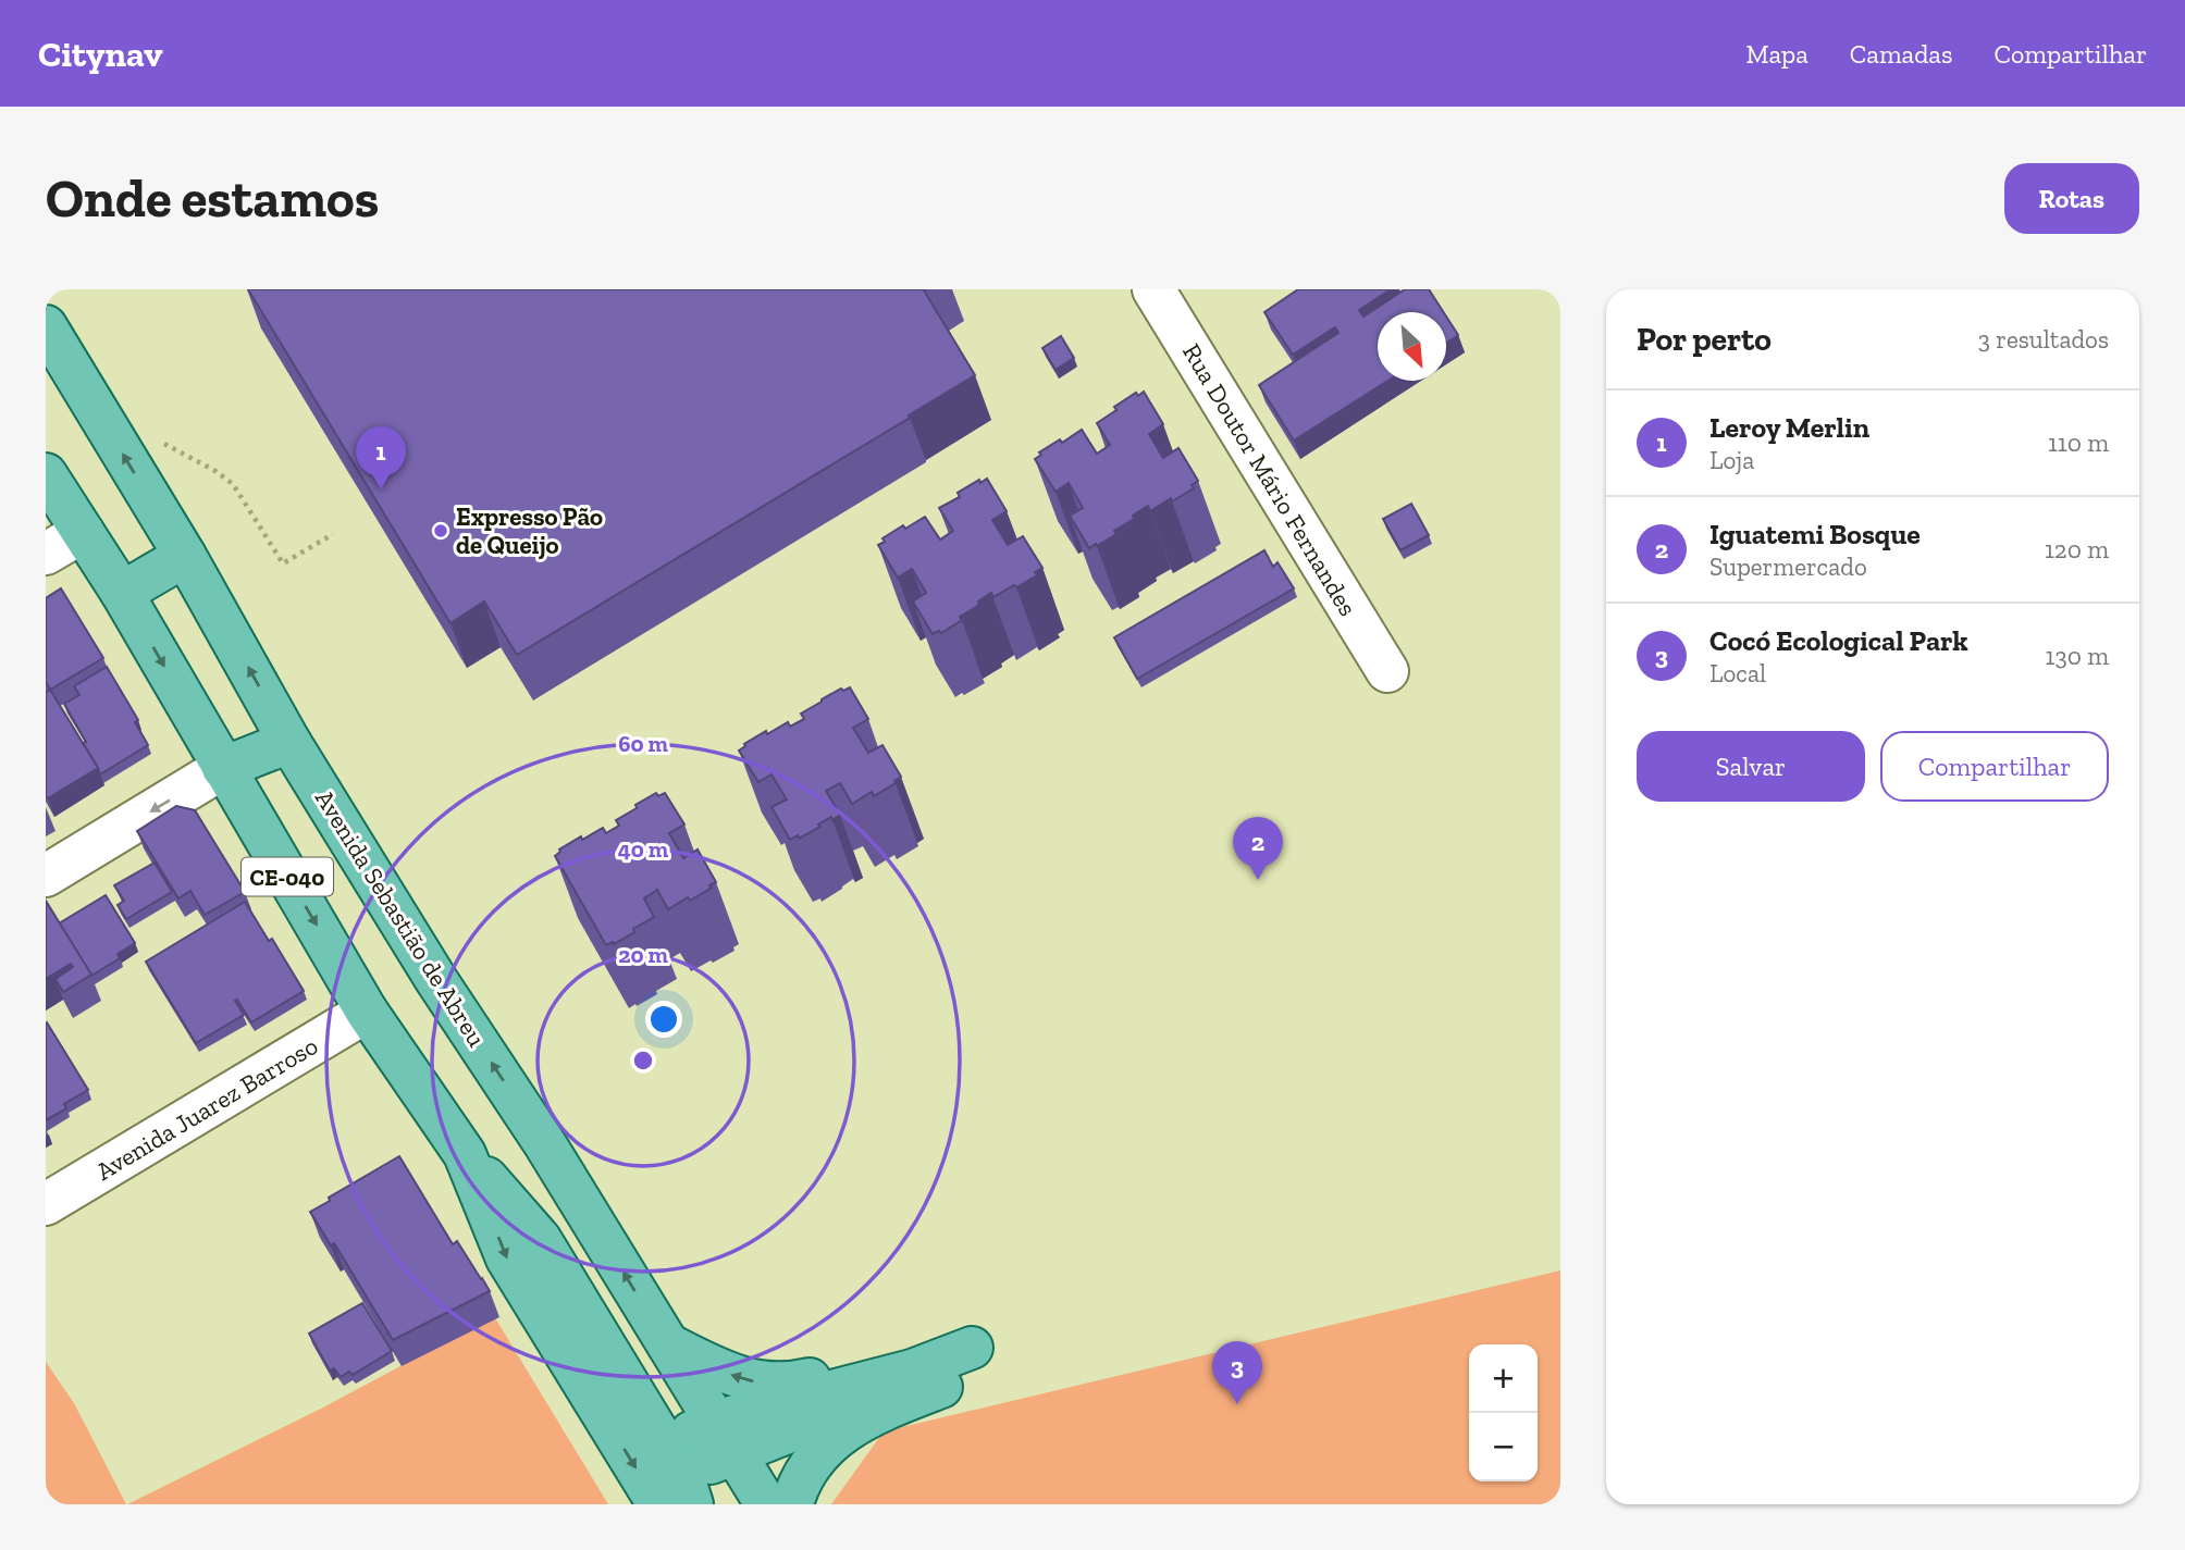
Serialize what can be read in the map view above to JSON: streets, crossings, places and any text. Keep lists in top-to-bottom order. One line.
{"streets":{"main road":["CE-040","Avenida Sebastião de Abreu"],"street":["Rua Doutor Mário Fernandes","Avenida Juarez Barroso"]},"crossings":[["CE-040","Avenida Juarez Barroso"]],"places":["Expresso Pão de Queijo"],"north":"bottom right","page":{"header":"Citynav","nav":["Mapa","Camadas","Compartilhar"],"buttons":["Rotas",["Salvar","Compartilhar"]],"title":"Onde estamos","heading":["Por perto","3 resultados"],"list":[{"mark":"1","name":"Leroy Merlin","note":"Loja","value":"110 m"},{"mark":"2","name":"Iguatemi Bosque","note":"Supermercado","value":"120 m"},{"mark":"3","name":"Cocó Ecological Park","note":"Local","value":"130 m"}],"pins":["1","2","3"],"map_buttons":["+","−"]},"rings":["60 m","40 m","20 m"]}
